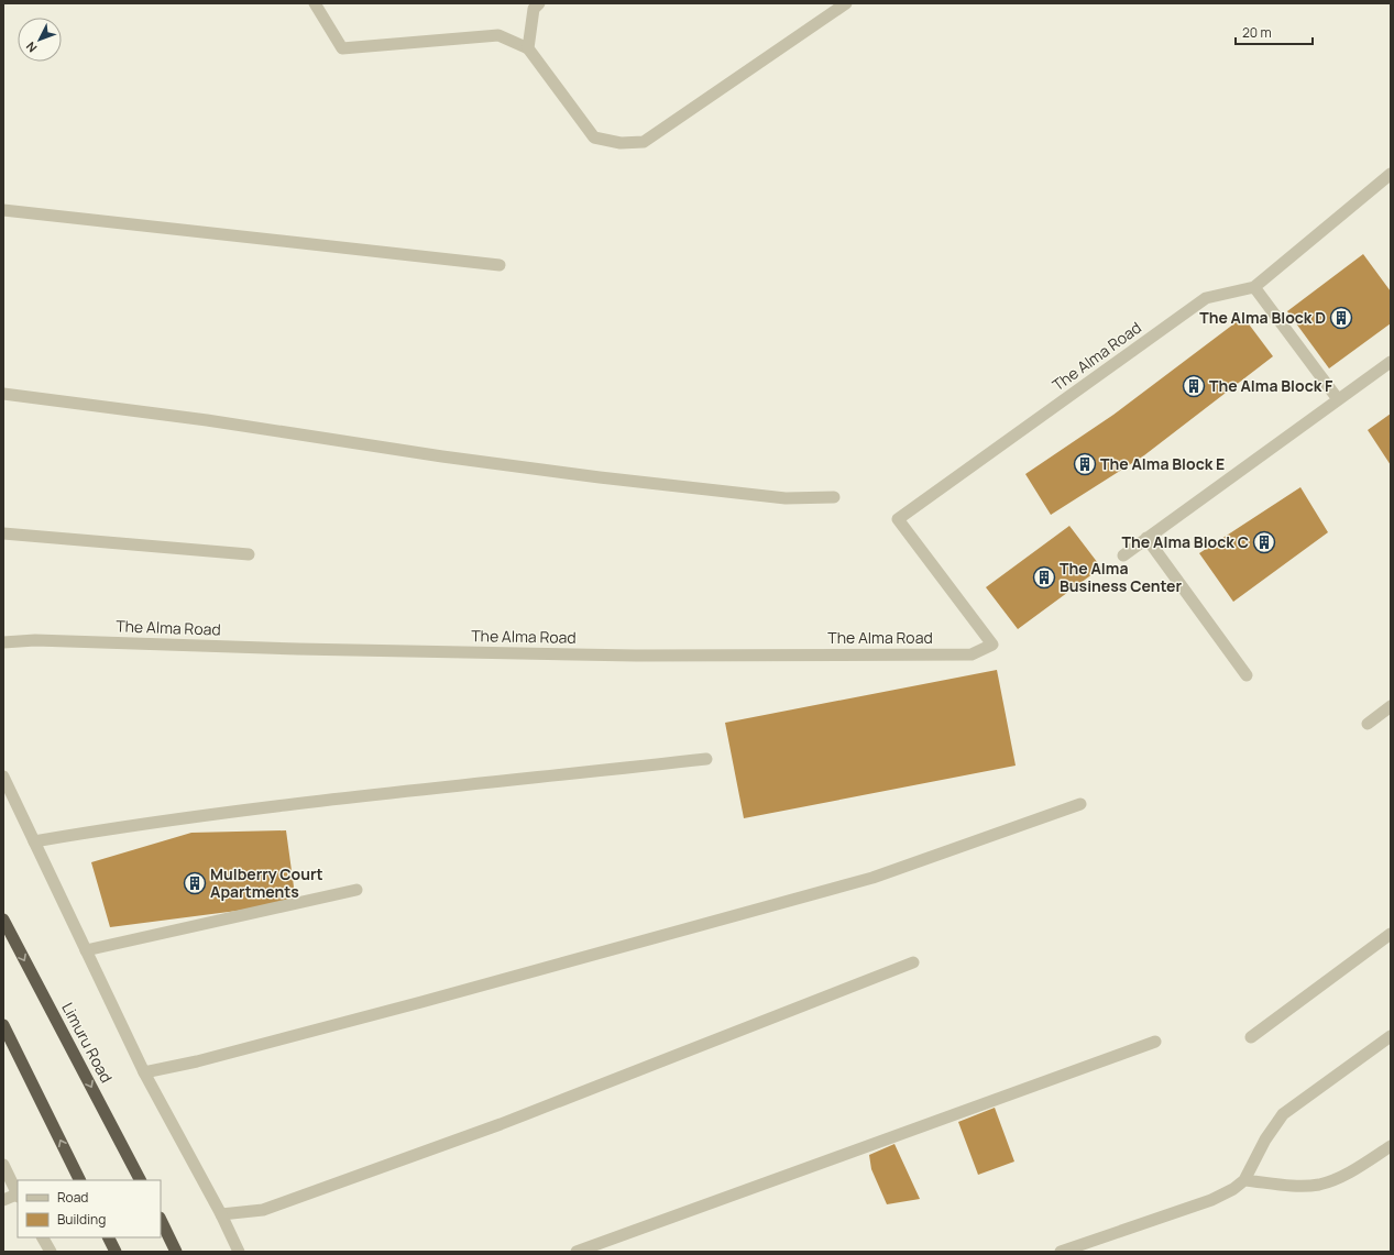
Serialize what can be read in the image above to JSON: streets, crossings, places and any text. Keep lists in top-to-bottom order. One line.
{"streets":{"highway":["Limuru Road"],"street":["The Alma Road"]},"places":{"building":["The Alma Block D","The Alma Block F","The Alma Block E","The Alma Block C","The Alma Business Center","Mulberry Court Apartments"]},"legend":["Road","Building"],"scale_bar":"20 m","north":"bottom left"}
